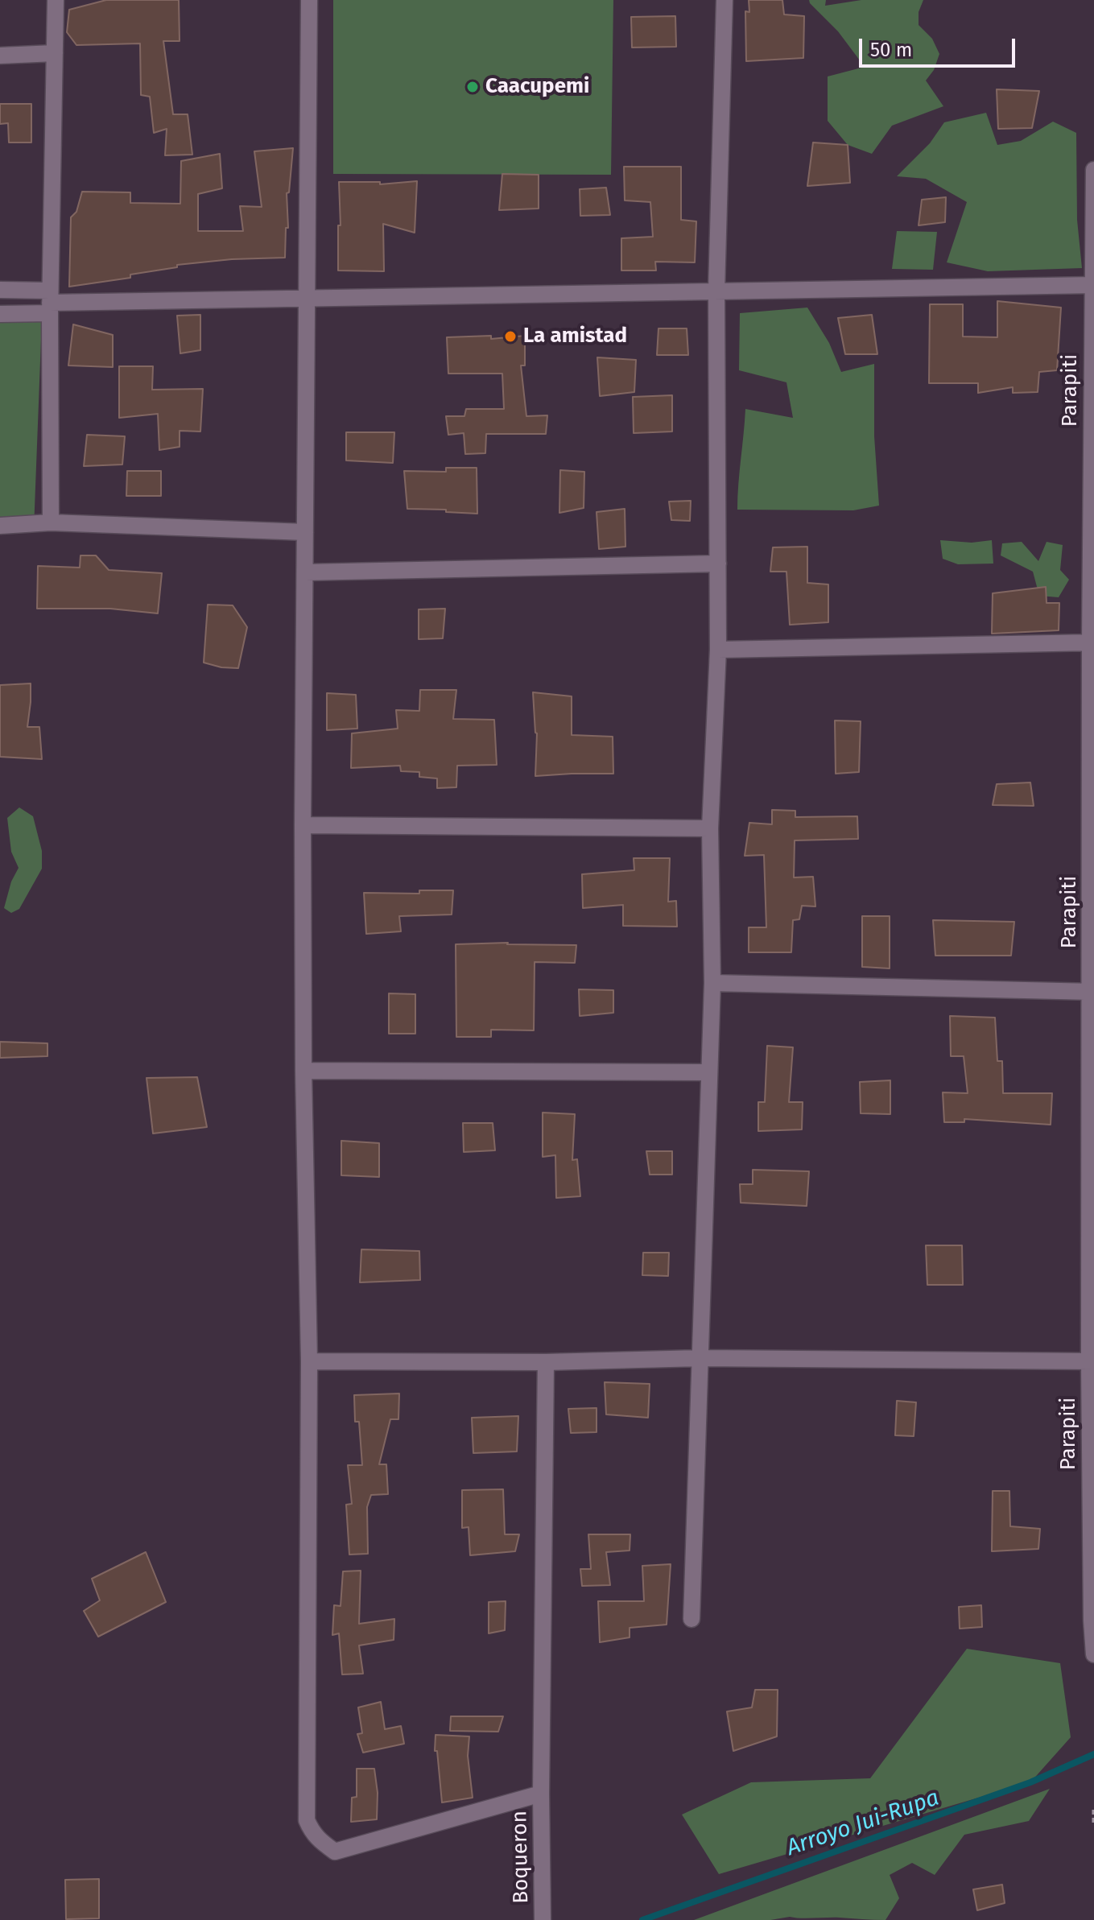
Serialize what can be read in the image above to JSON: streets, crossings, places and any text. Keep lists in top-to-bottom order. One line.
{"streets":{"street":["Parapiti","Boqueron"]},"water":["Arroyo Jui-Rupa"],"places":["Caacupemi","La amistad"],"scale_bar":"50 m"}
